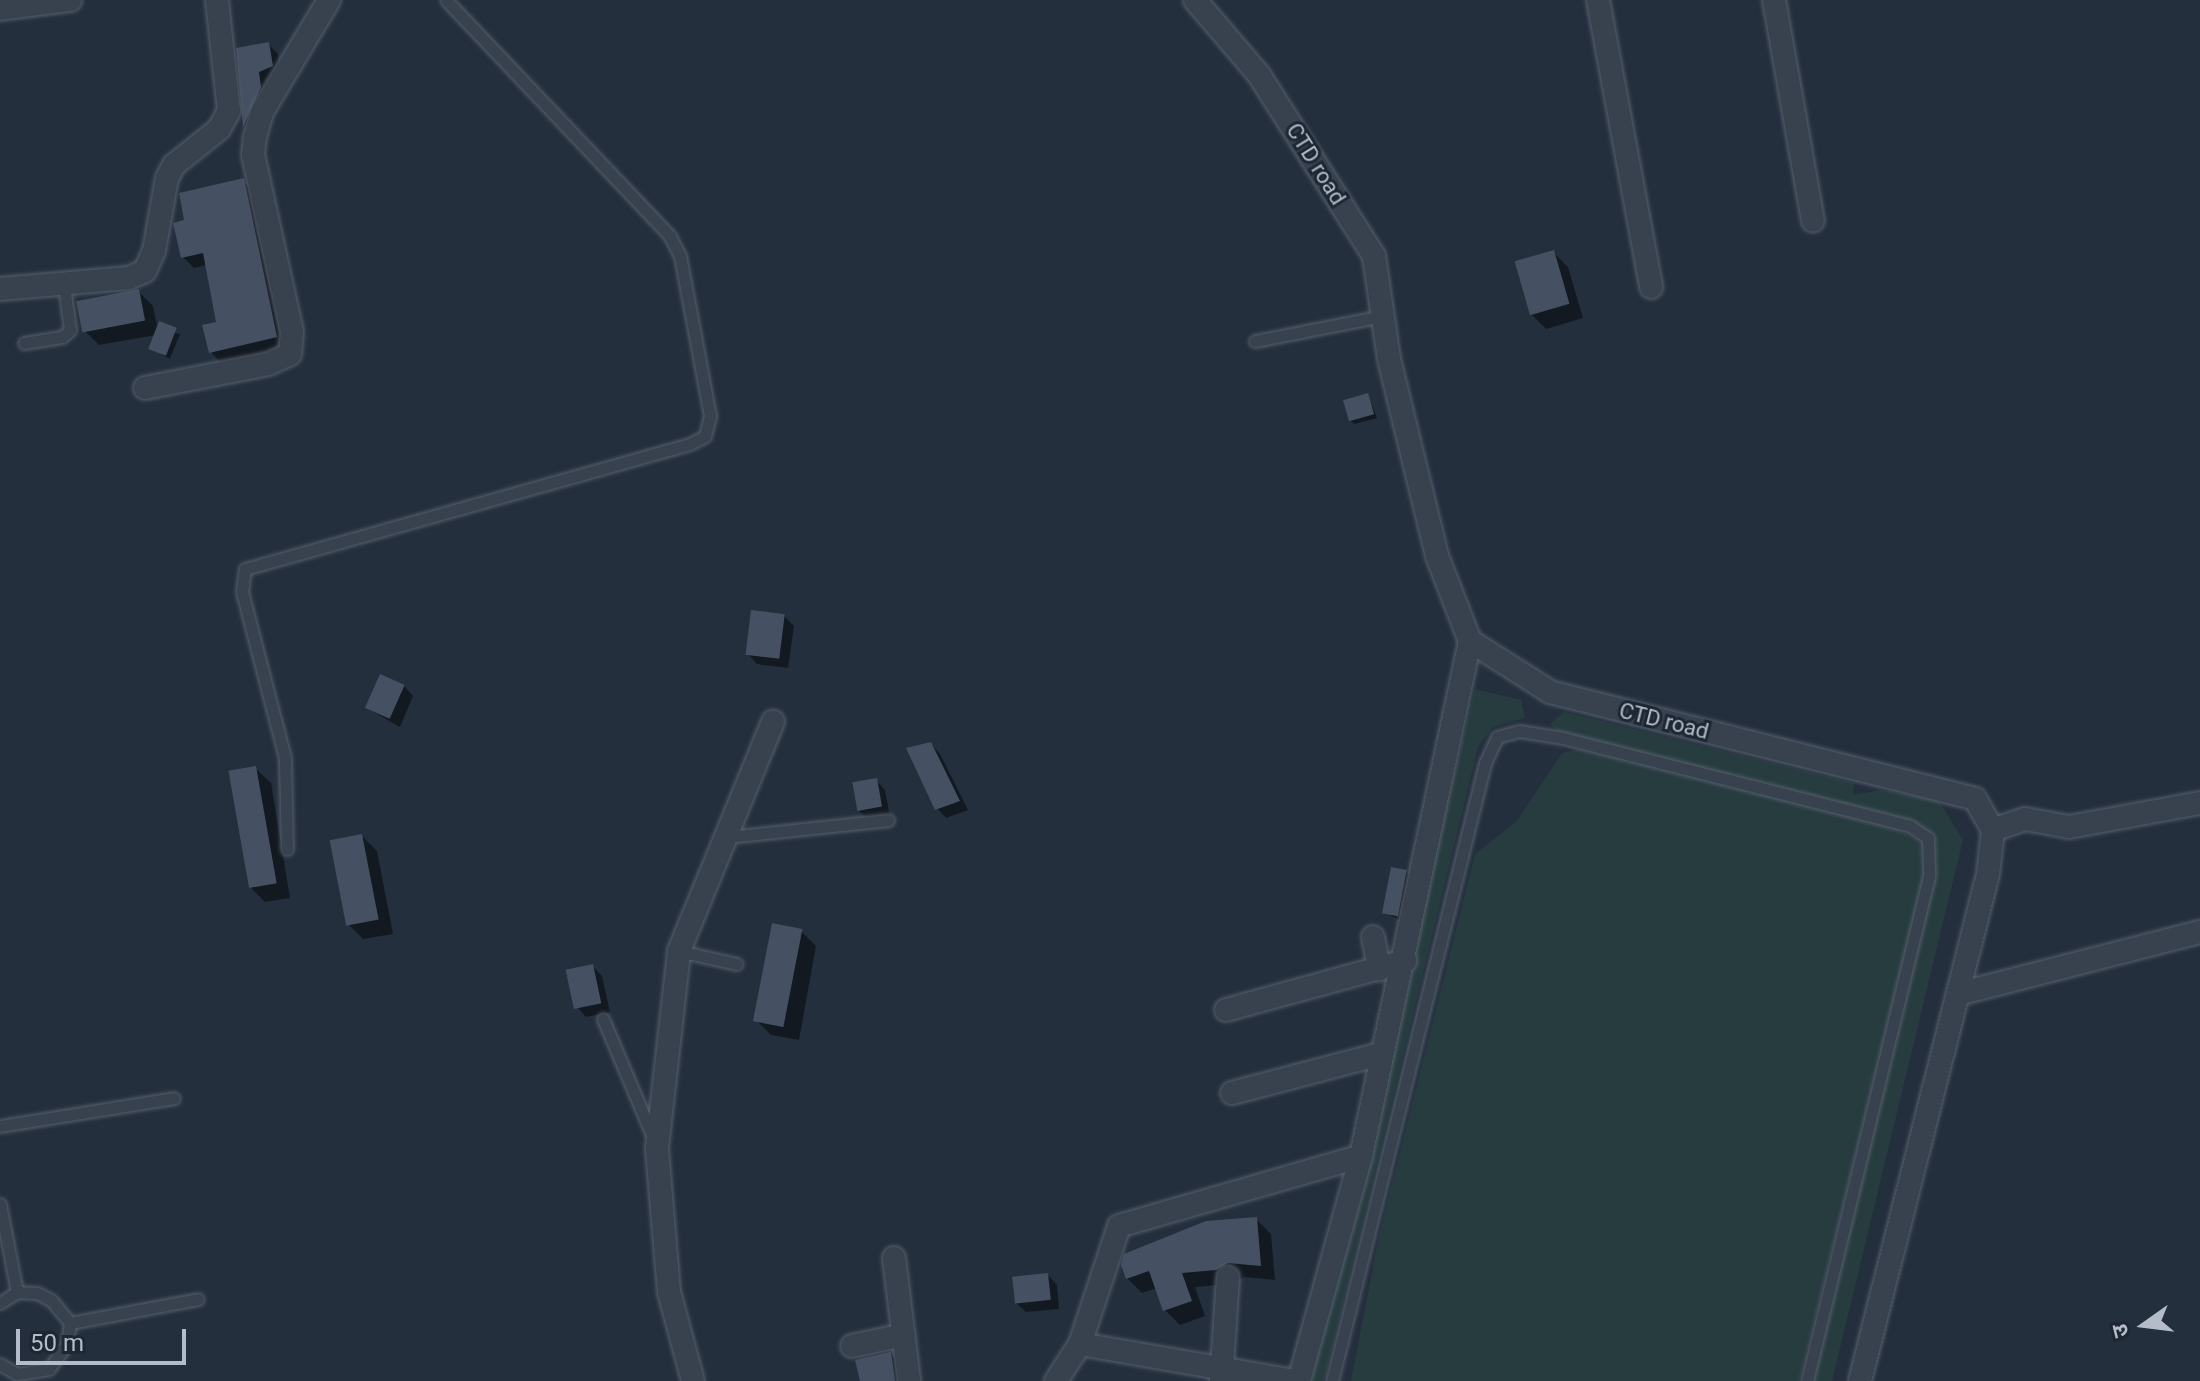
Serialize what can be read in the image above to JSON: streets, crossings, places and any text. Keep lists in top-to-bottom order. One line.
{"streets":{"street":["CTD road"]},"scale_bar":"50 m","north":"left"}
